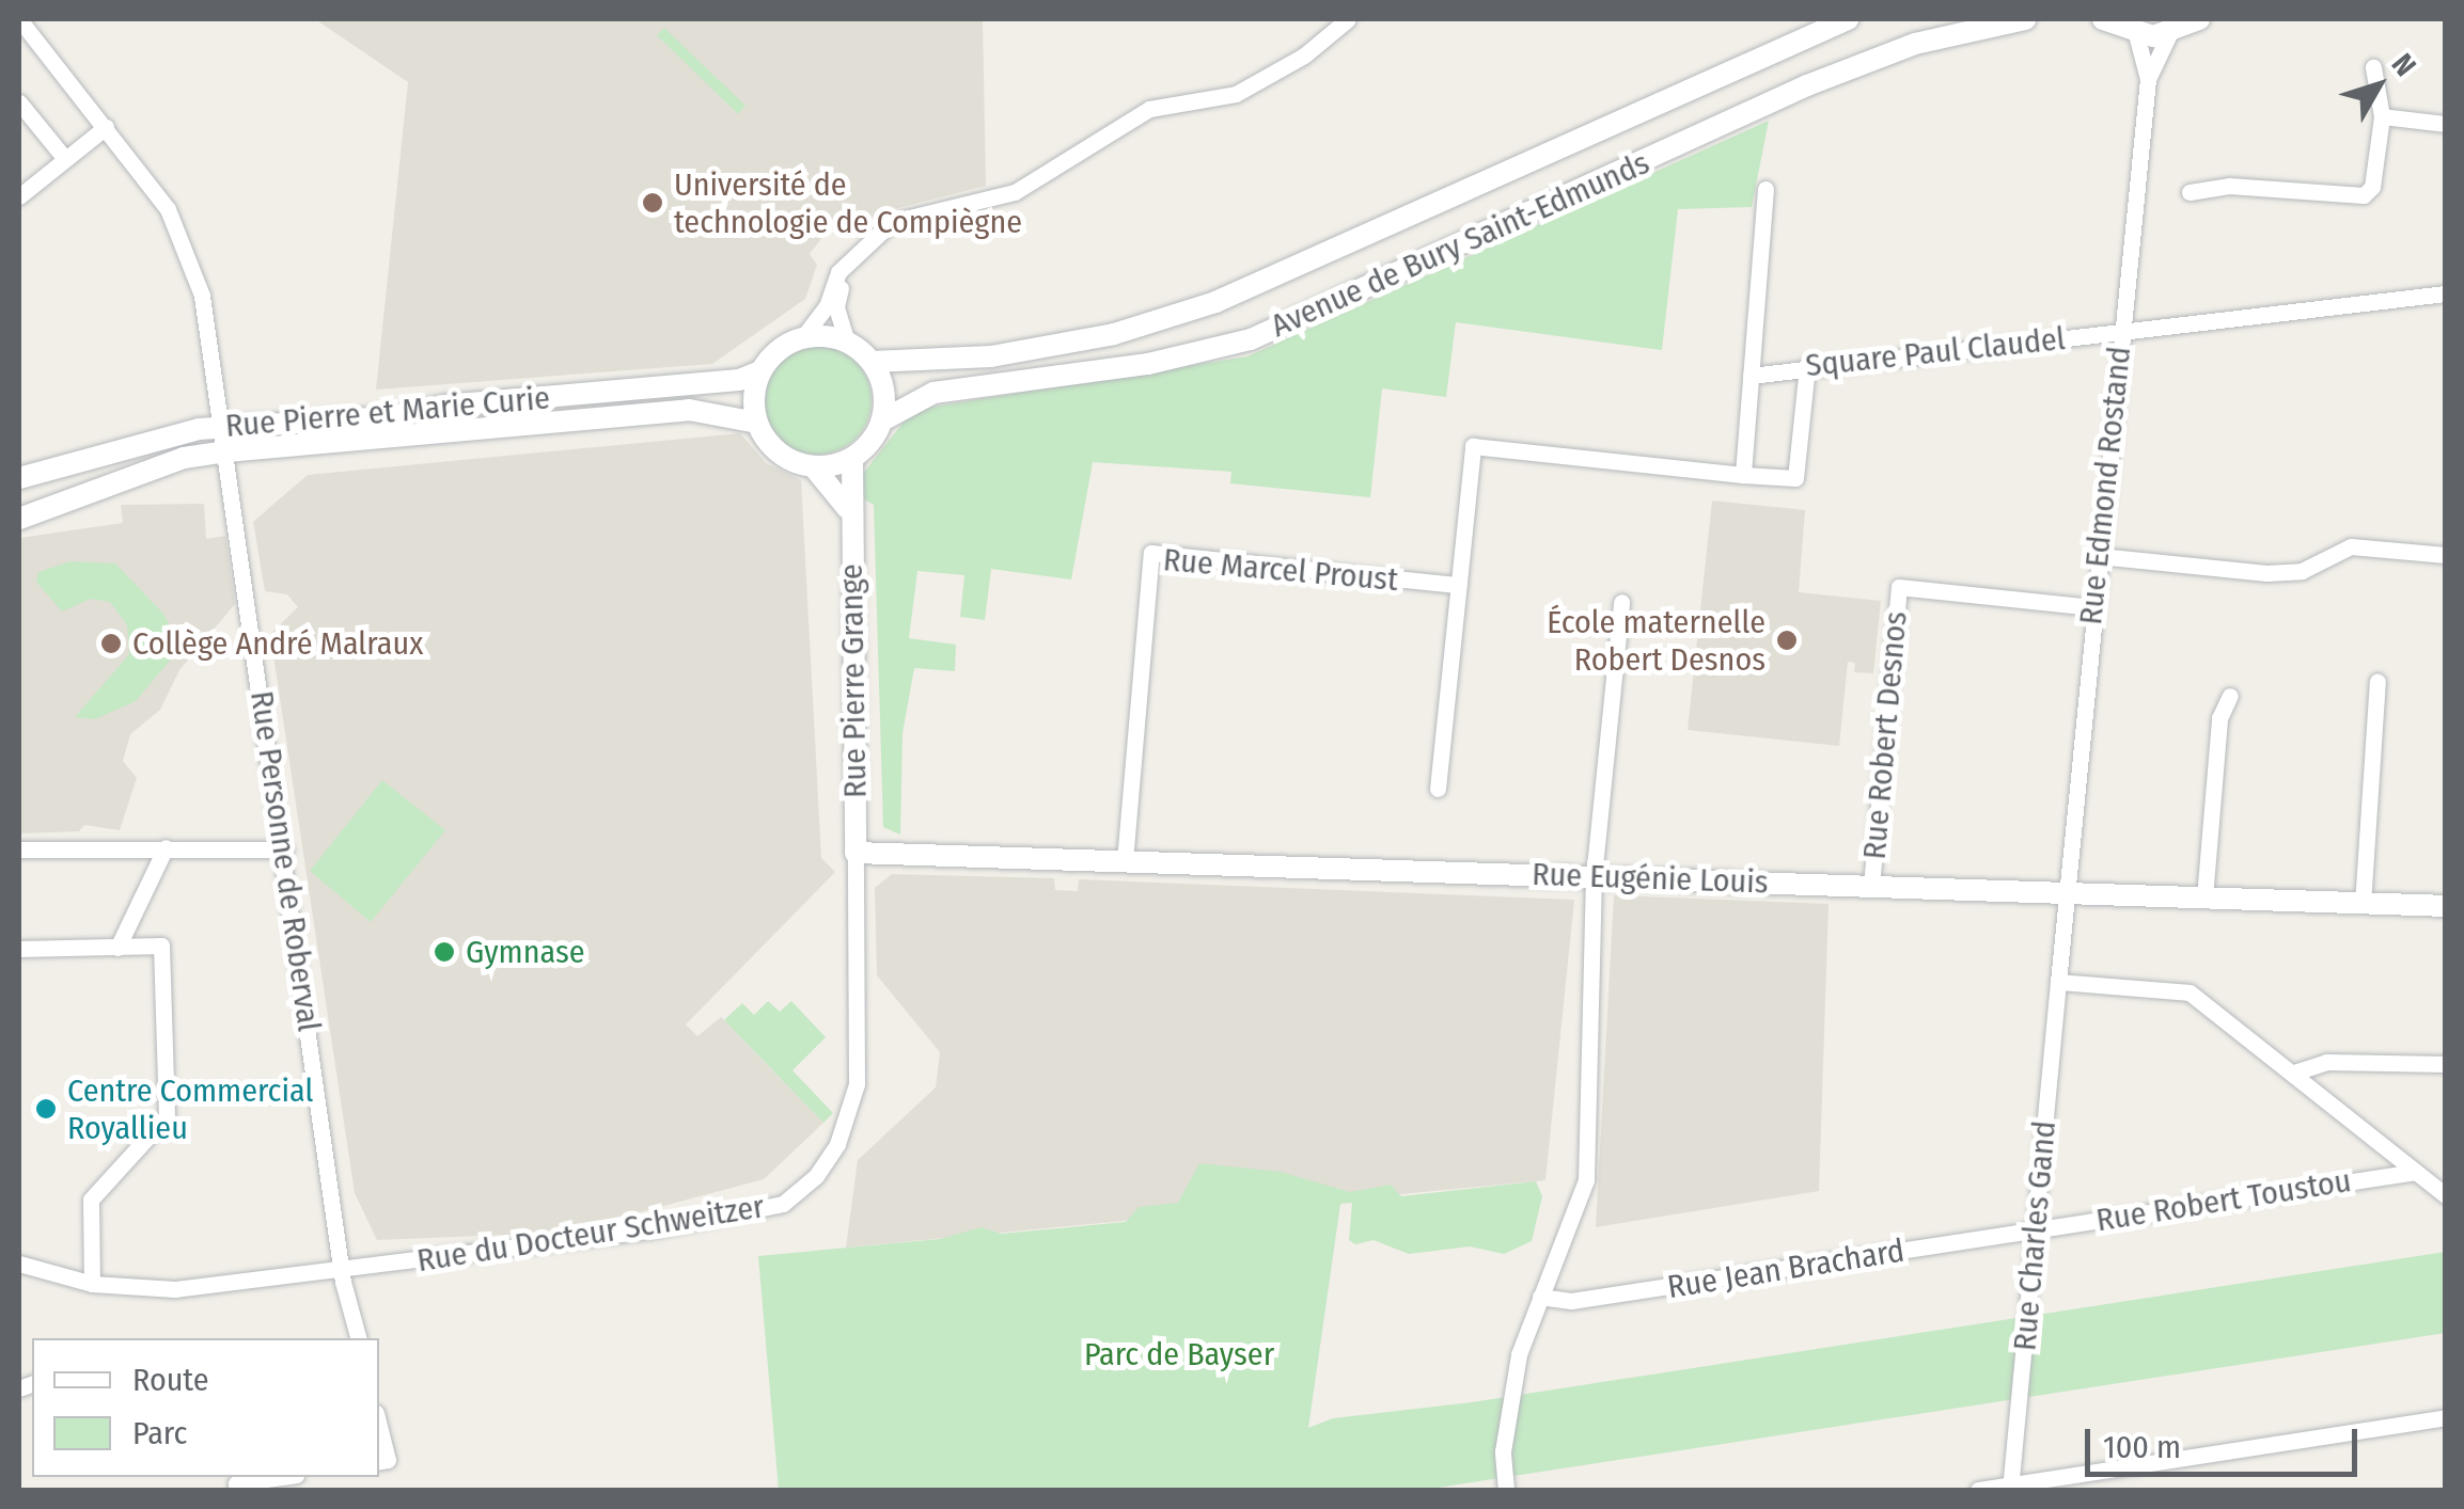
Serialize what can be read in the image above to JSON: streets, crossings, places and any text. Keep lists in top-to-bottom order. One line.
{"streets":{"main road":["Avenue de Bury Saint-Edmunds","Rue Pierre et Marie Curie","Rue Pierre Grange","Rue Eugénie Louis"],"street":["Square Paul Claudel","Rue Edmond Rostand","Rue Marcel Proust","Rue Robert Desnos","Rue Personne de Roberval","Rue Robert Toustou","Rue du Docteur Schweitzer","Rue Charles Gand","Rue Jean Brachard"]},"crossings":[["Avenue de Bury Saint-Edmunds","Rue Pierre et Marie Curie"],["Avenue de Bury Saint-Edmunds","Rue Pierre Grange"],["Square Paul Claudel","Rue Edmond Rostand"],["Rue Pierre et Marie Curie","Rue Pierre Grange"],["Rue Pierre et Marie Curie","Rue Personne de Roberval"],["Rue Edmond Rostand","Rue Robert Desnos"],["Rue Edmond Rostand","Rue Eugénie Louis"],["Rue Edmond Rostand","Rue Charles Gand"],["Rue Marcel Proust","Rue Eugénie Louis"],["Rue Pierre Grange","Rue Eugénie Louis"],["Rue Pierre Grange","Rue du Docteur Schweitzer"],["Rue Robert Desnos","Rue Eugénie Louis"],["Rue Personne de Roberval","Rue du Docteur Schweitzer"],["Rue Eugénie Louis","Rue du Docteur Schweitzer"],["Rue Robert Toustou","Rue Charles Gand"],["Rue Robert Toustou","Rue Jean Brachard"],["Rue Charles Gand","Rue Jean Brachard"]],"parks":["Parc de Bayser"],"places":["Université de technologie de Compiègne","École maternelle Robert Desnos","Collège André Malraux","Gymnase","Centre Commercial Royallieu"],"legend":["Route","Parc"],"scale_bar":"100 m","north":"top right"}
